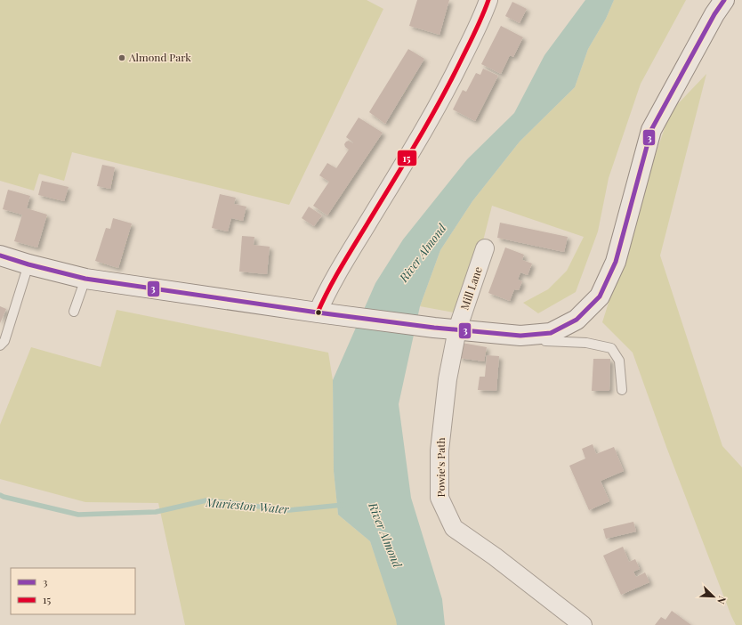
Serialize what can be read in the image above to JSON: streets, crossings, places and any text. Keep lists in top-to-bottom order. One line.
{"streets":{"street":["Mill Lane","Powie's Path"]},"crossings":[["Mill Lane","Powie's Path"]],"water":["River Almond","Murieston Water"],"places":["Almond Park"],"lines":["transit line 3","transit line 15"],"legend":["3","15"],"north":"bottom right"}
